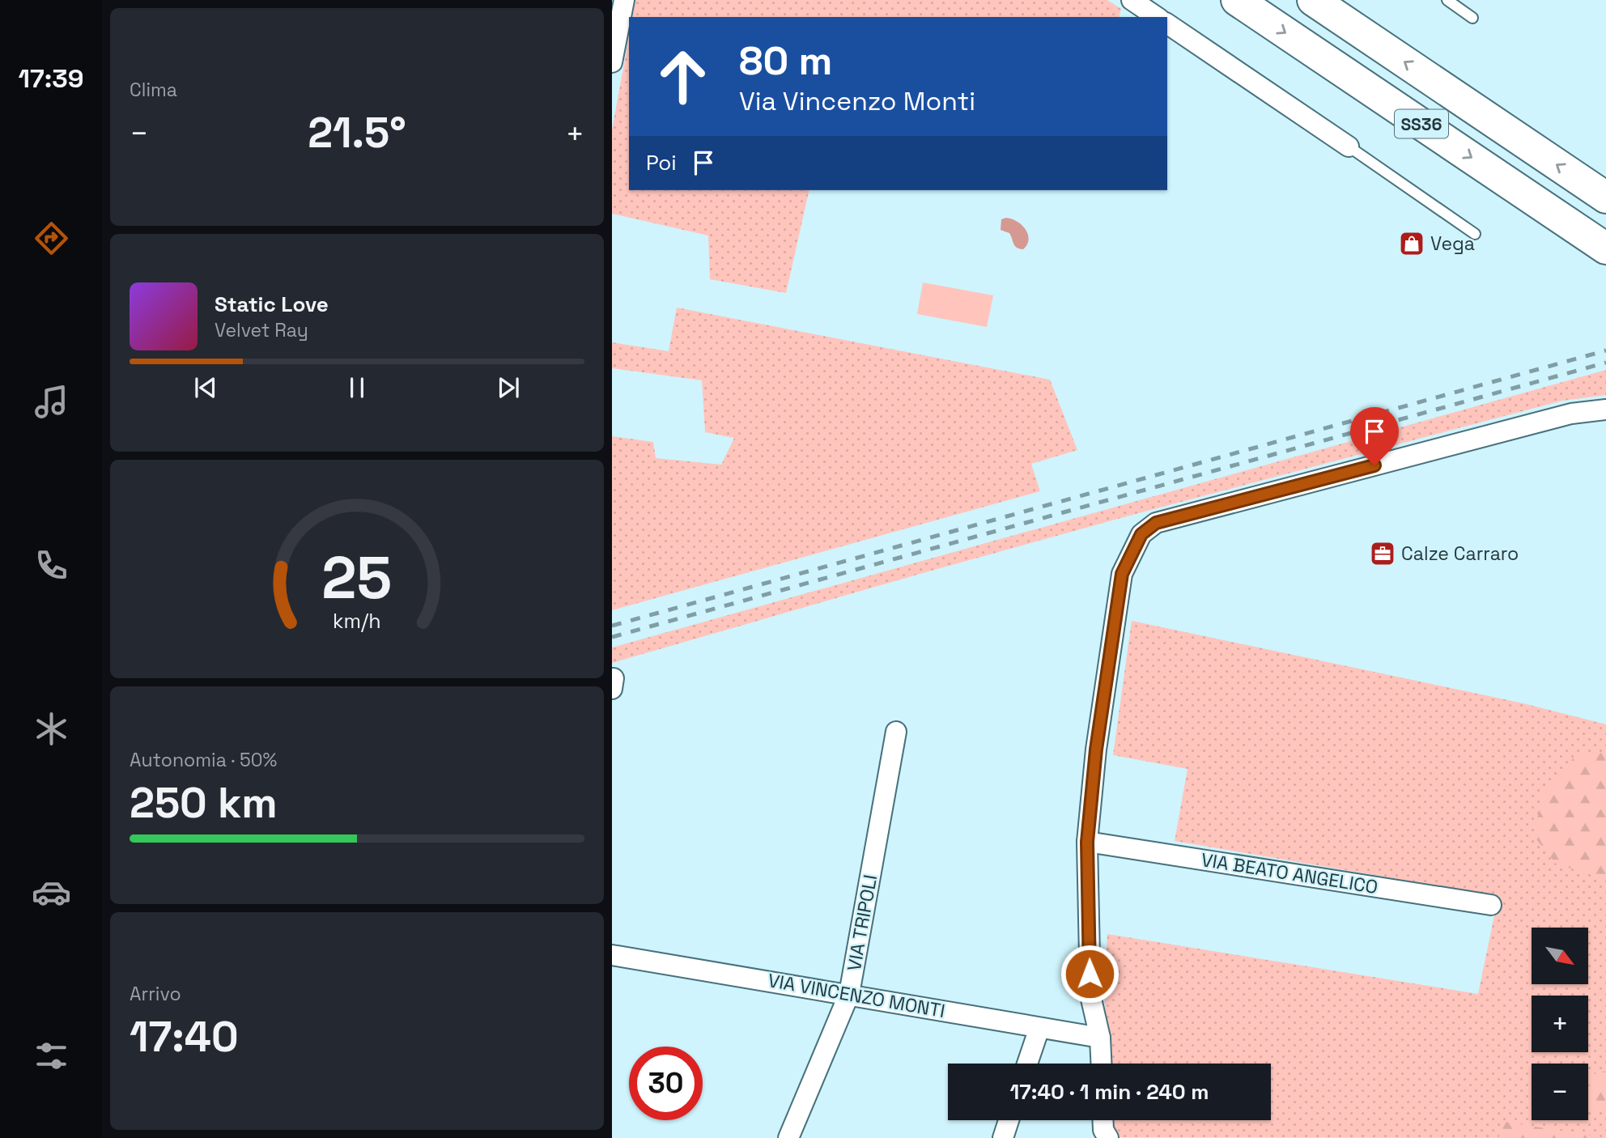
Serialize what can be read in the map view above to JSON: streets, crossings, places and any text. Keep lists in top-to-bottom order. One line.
{"streets":{"highway":["SS36"],"street":["VIA BEATO ANGELICO","VIA TRIPOLI","VIA VINCENZO MONTI"]},"crossings":[["VIA TRIPOLI","VIA VINCENZO MONTI"]],"places":{"shop":["Vega"],"office":["Calze Carraro"]},"north":"bottom right","page":{"tabs":"17:39","tile":["Clima",["Autonomia · 50%","250 km"],["Arrivo","17:40"]],"turn":["80 m","Via Vincenzo Monti"],"heat":["−","21.5°","+"],"then":"Poi","song":["Static Love","Velvet Ray"],"map_buttons":["+","−"],"limit":"30","trip":"17:40 · 1 min · 240 m","gauge":["25","km/h"]}}
